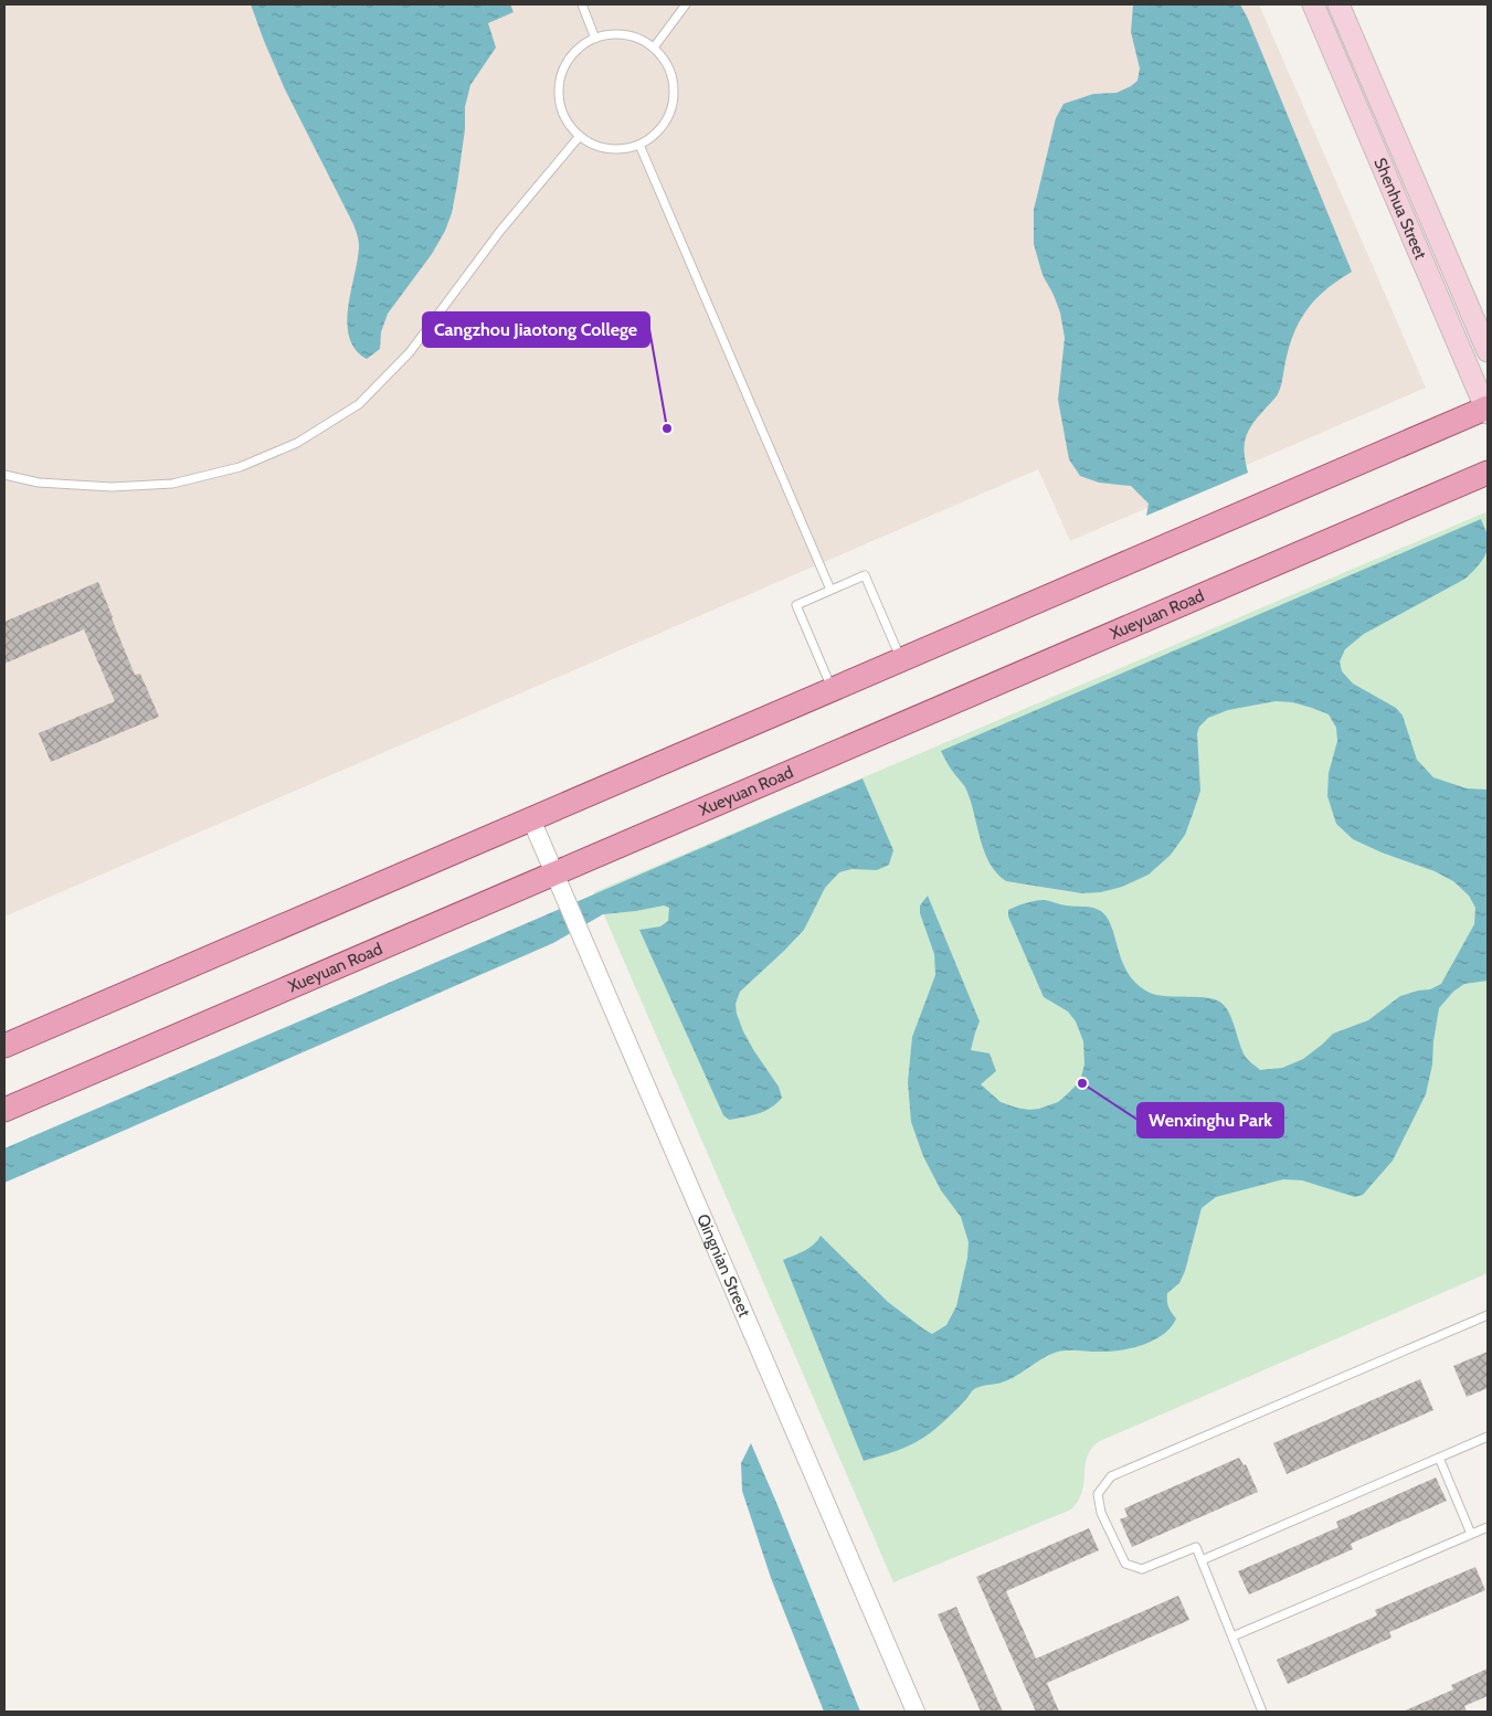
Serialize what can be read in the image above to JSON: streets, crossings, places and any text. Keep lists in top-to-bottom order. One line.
{"streets":{"main road":["Shenhua Street","Xueyuan Road"],"street":["Qingnian Street"]},"crossings":[["Xueyuan Road","Qingnian Street"]],"places":["Cangzhou Jiaotong College","Wenxinghu Park"]}
